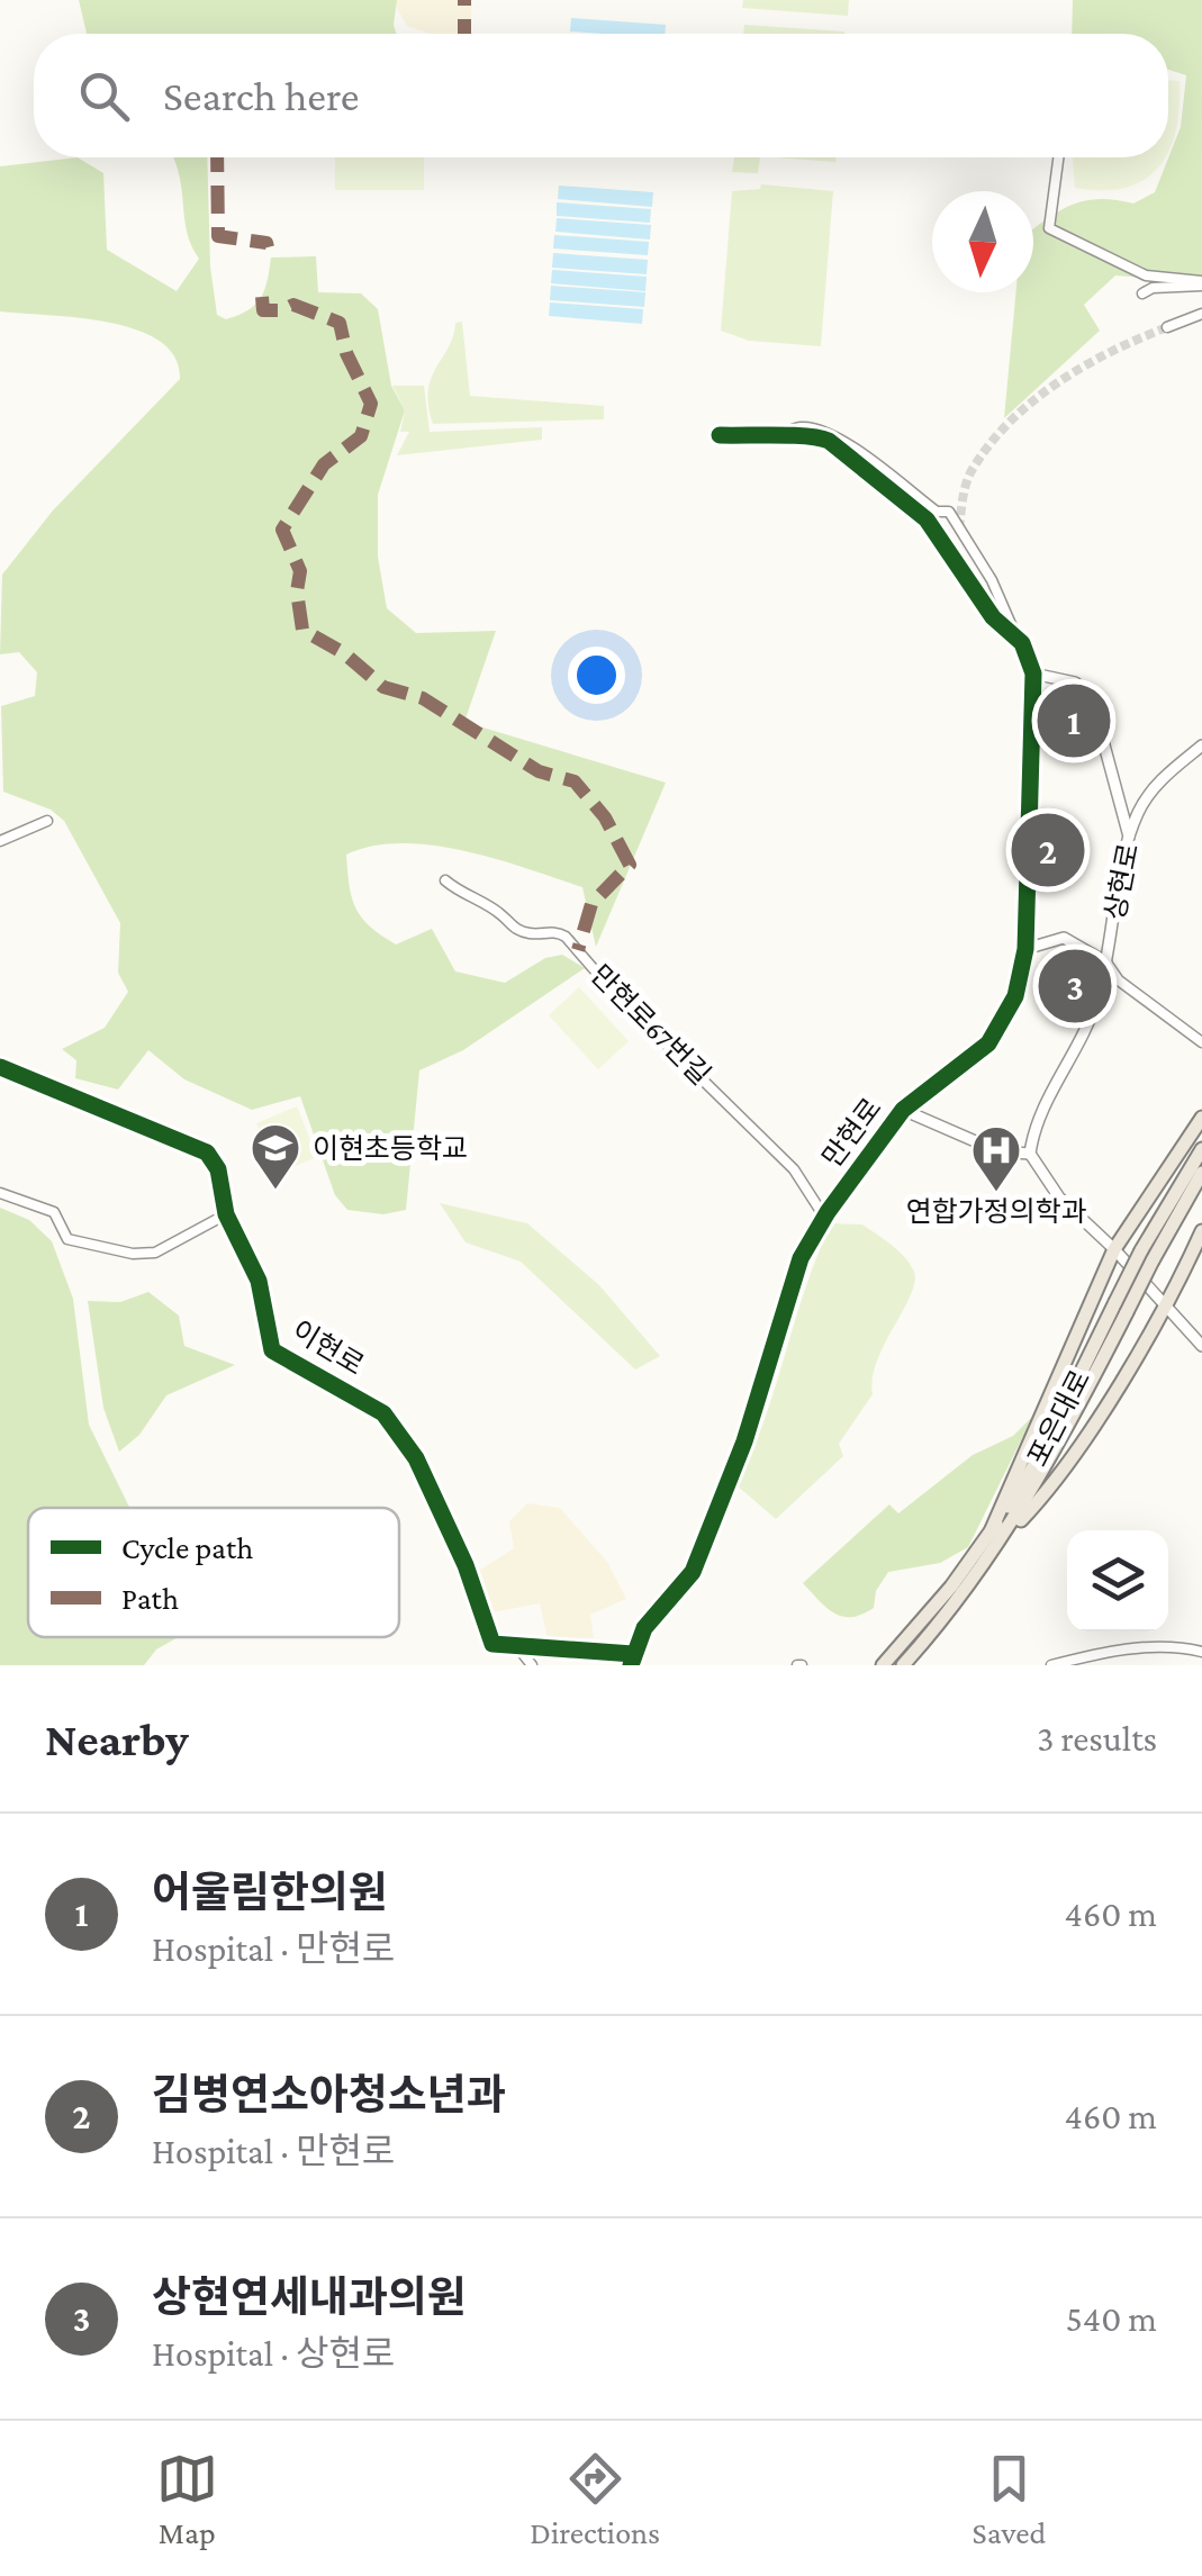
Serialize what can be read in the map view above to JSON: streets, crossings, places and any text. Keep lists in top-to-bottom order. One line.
{"streets":{"main road":["포은대로"],"street":["상현로","만현로67번길","만현로","이현로"]},"crossings":[["만현로67번길","만현로"]],"places":{"school or university":["이현초등학교"],"hospital":["연합가정의학과"]},"legend":["Cycle path","Path"],"north":"bottom","page":{"search":"Search here","pins":["1","2","3"],"heading":["Nearby","3 results"],"list":[{"mark":"1","name":"어울림한의원","note":"Hospital · 만현로","value":"460 m"},{"mark":"2","name":"김병연소아청소년과","note":"Hospital · 만현로","value":"460 m"},{"mark":"3","name":"상현연세내과의원","note":"Hospital · 상현로","value":"540 m"}],"nav":["Map","Directions","Saved"]}}
